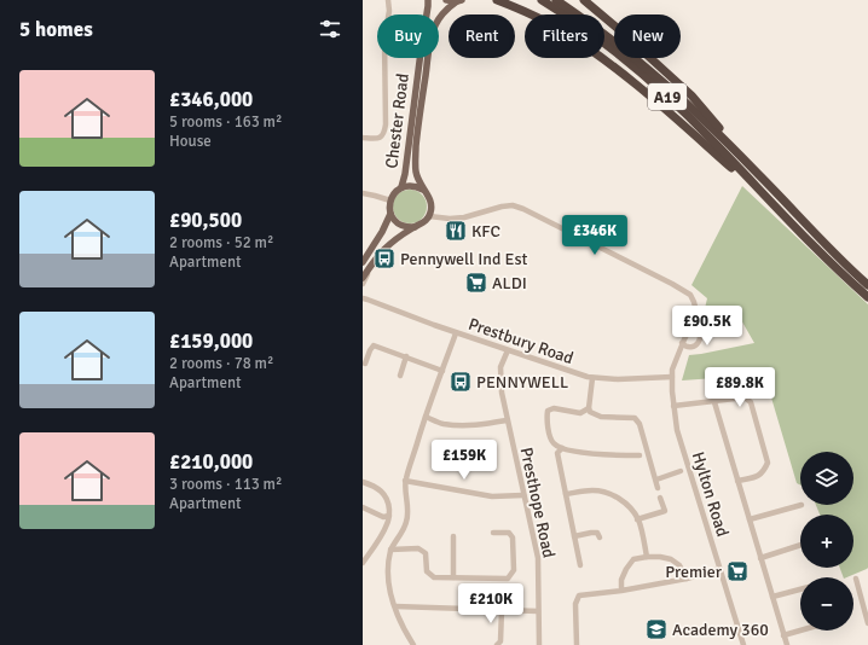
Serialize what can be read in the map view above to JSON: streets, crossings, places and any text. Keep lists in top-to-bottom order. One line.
{"streets":{"highway":["A19"],"main road":["Chester Road"],"street":["Prestbury Road","Hylton Road","Presthope Road"]},"crossings":[["Prestbury Road","Hylton Road"],["Prestbury Road","Presthope Road"]],"places":{"restaurant":["KFC"],"bus stop":["Pennywell Ind Est","PENNYWELL"],"supermarket":["ALDI","Premier"],"school or university":["Academy 360"]},"page":{"heading":"5 homes","chip":["Buy","Rent","Filters","New"],"list":[{"name":"£346,000","note":"5 rooms · 163 m² · House"},{"name":"£90,500","note":"2 rooms · 52 m² · Apartment"},{"name":"£159,000","note":"2 rooms · 78 m² · Apartment"},{"name":"£210,000","note":"3 rooms · 113 m² · Apartment"}],"price":["£346K","£90.5K","£89.8K","£159K","£210K"],"map_buttons":["+","−"]}}
